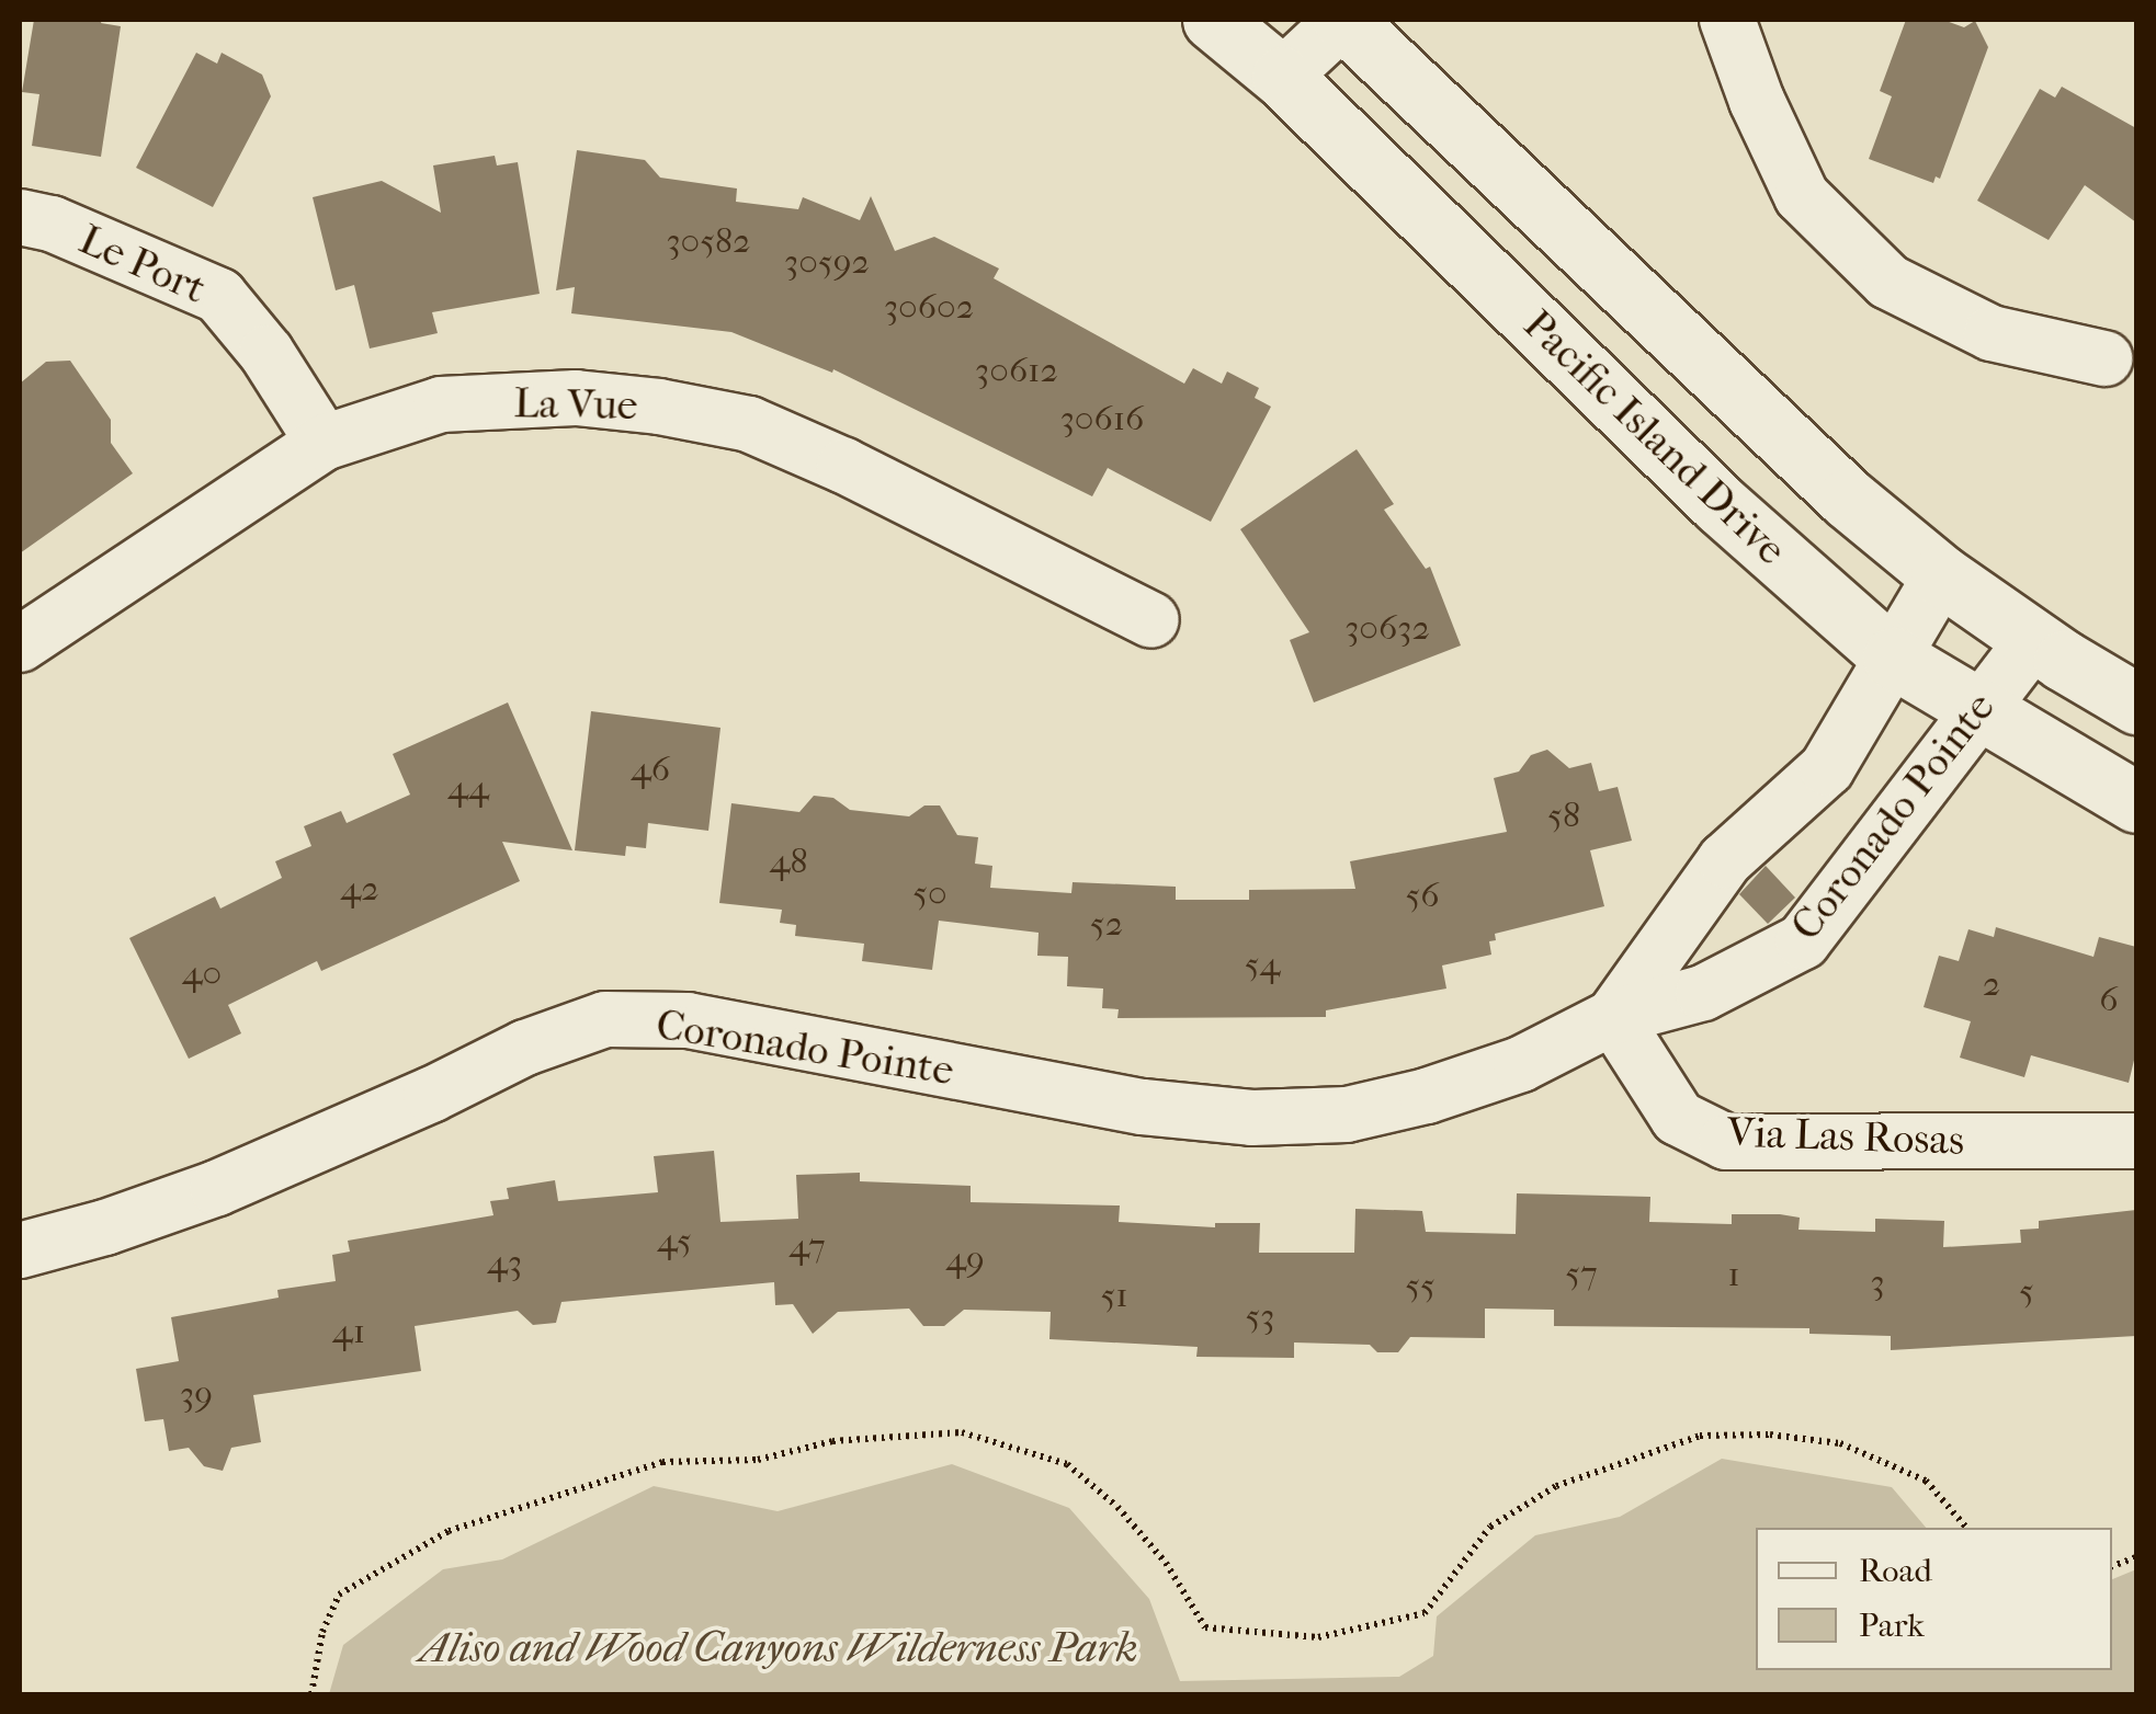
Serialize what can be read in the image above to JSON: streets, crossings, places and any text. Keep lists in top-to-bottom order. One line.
{"streets":{"main road":["Pacific Island Drive"],"street":["Le Port","La Vue","Coronado Pointe","Via Las Rosas"]},"crossings":[["Le Port","La Vue"],["Pacific Island Drive","Coronado Pointe"],["Coronado Pointe","Via Las Rosas"]],"parks":["Aliso and Wood Canyons Wilderness Park"],"house_numbers":["30582","30592","30602","30612","30616","30632","46","44","58","48","42","50","56","52","54","40","2","6","45","47","49","43","57","1","3","55","5","51","53","41","39"],"legend":["Road","Park"]}
